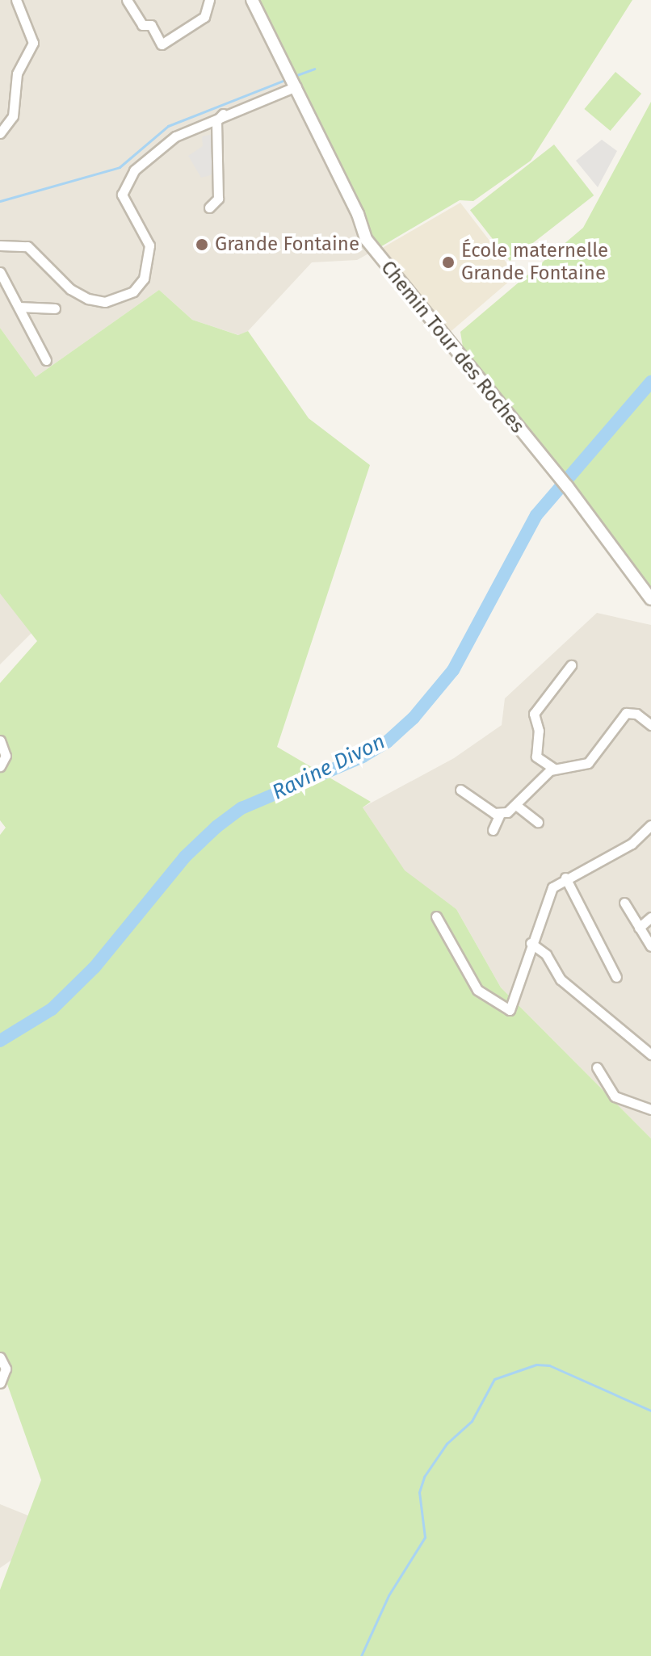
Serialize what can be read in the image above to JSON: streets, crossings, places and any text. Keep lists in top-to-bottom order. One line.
{"streets":{"street":["Chemin Tour des Roches"]},"water":["Ravine Divon"],"places":["Grande Fontaine","École maternelle Grande Fontaine"]}
